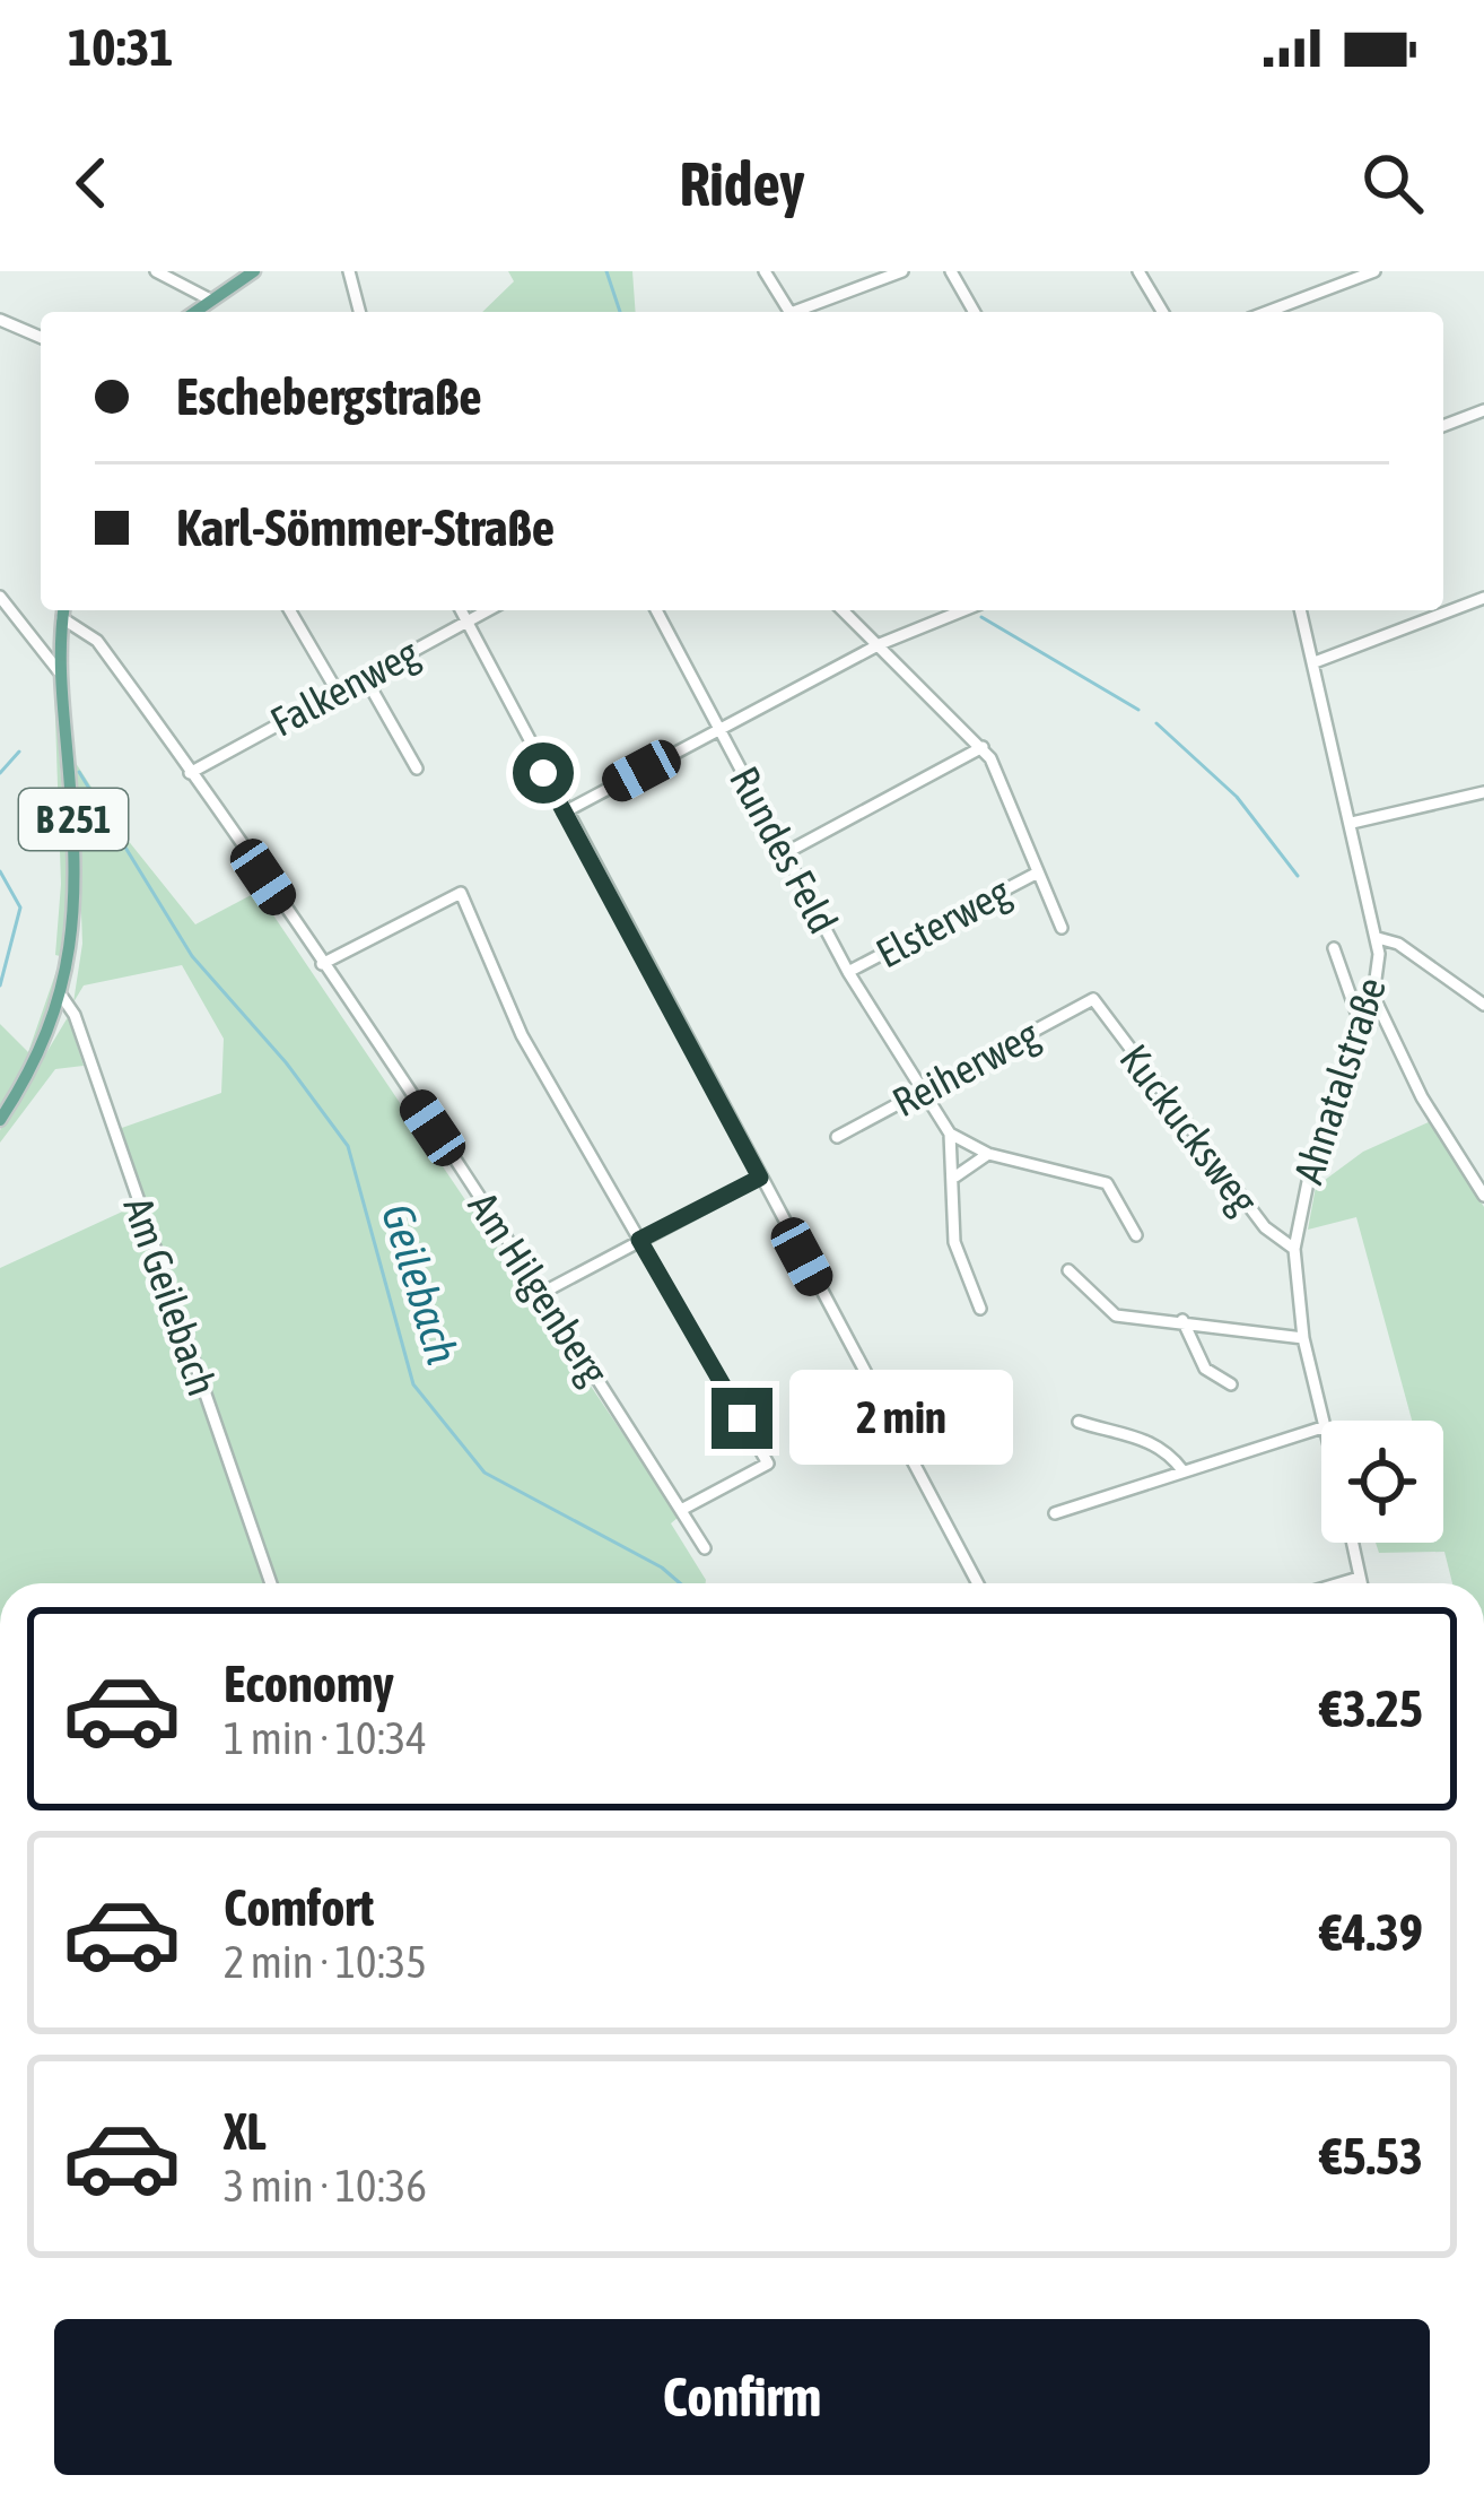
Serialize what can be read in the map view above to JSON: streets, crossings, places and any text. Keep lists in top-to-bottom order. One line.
{"streets":{"main road":["B 251"],"street":["Falkenweg","Rundes Feld","Elsterweg","Reiherweg","Ahnatalstraße","Kuckucksweg","Am Hilgenberg","Am Geilebach"]},"crossings":[["Falkenweg","Am Hilgenberg"],["B 251","Am Hilgenberg"],["B 251","Am Geilebach"],["Rundes Feld","Elsterweg"],["Rundes Feld","Reiherweg"],["Reiherweg","Kuckucksweg"],["Ahnatalstraße","Kuckucksweg"]],"water":["Geilebach"],"page":{"status":"10:31","header":"Ridey","banner":["Eschebergstraße","Karl-Sömmer-Straße"],"bubble":"2 min","list":[{"name":"Economy","note":"1 min · 10:34","value":"€3.25"},{"name":"Comfort","note":"2 min · 10:35","value":"€4.39"},{"name":"XL","note":"3 min · 10:36","value":"€5.53"}],"buttons":"Confirm"}}
